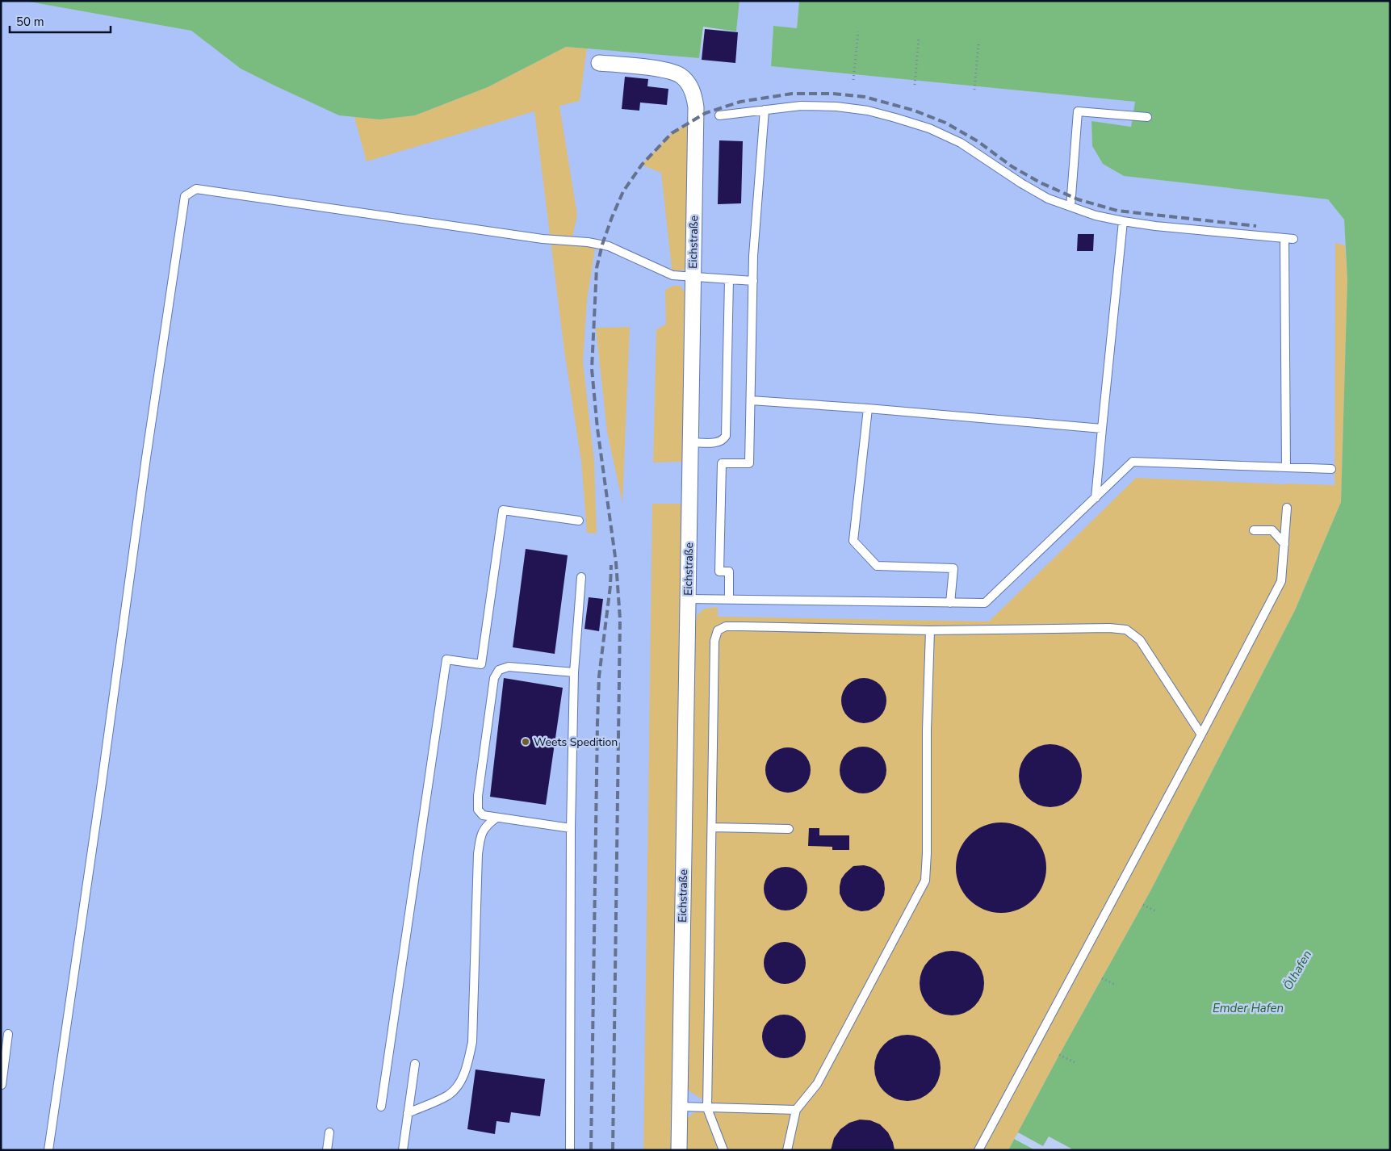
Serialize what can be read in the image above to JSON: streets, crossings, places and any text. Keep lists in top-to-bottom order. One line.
{"streets":{"street":["Eichstraße"]},"water":["Ölhafen","Emder Hafen"],"places":["Weets Spedition"],"scale_bar":"50 m"}
